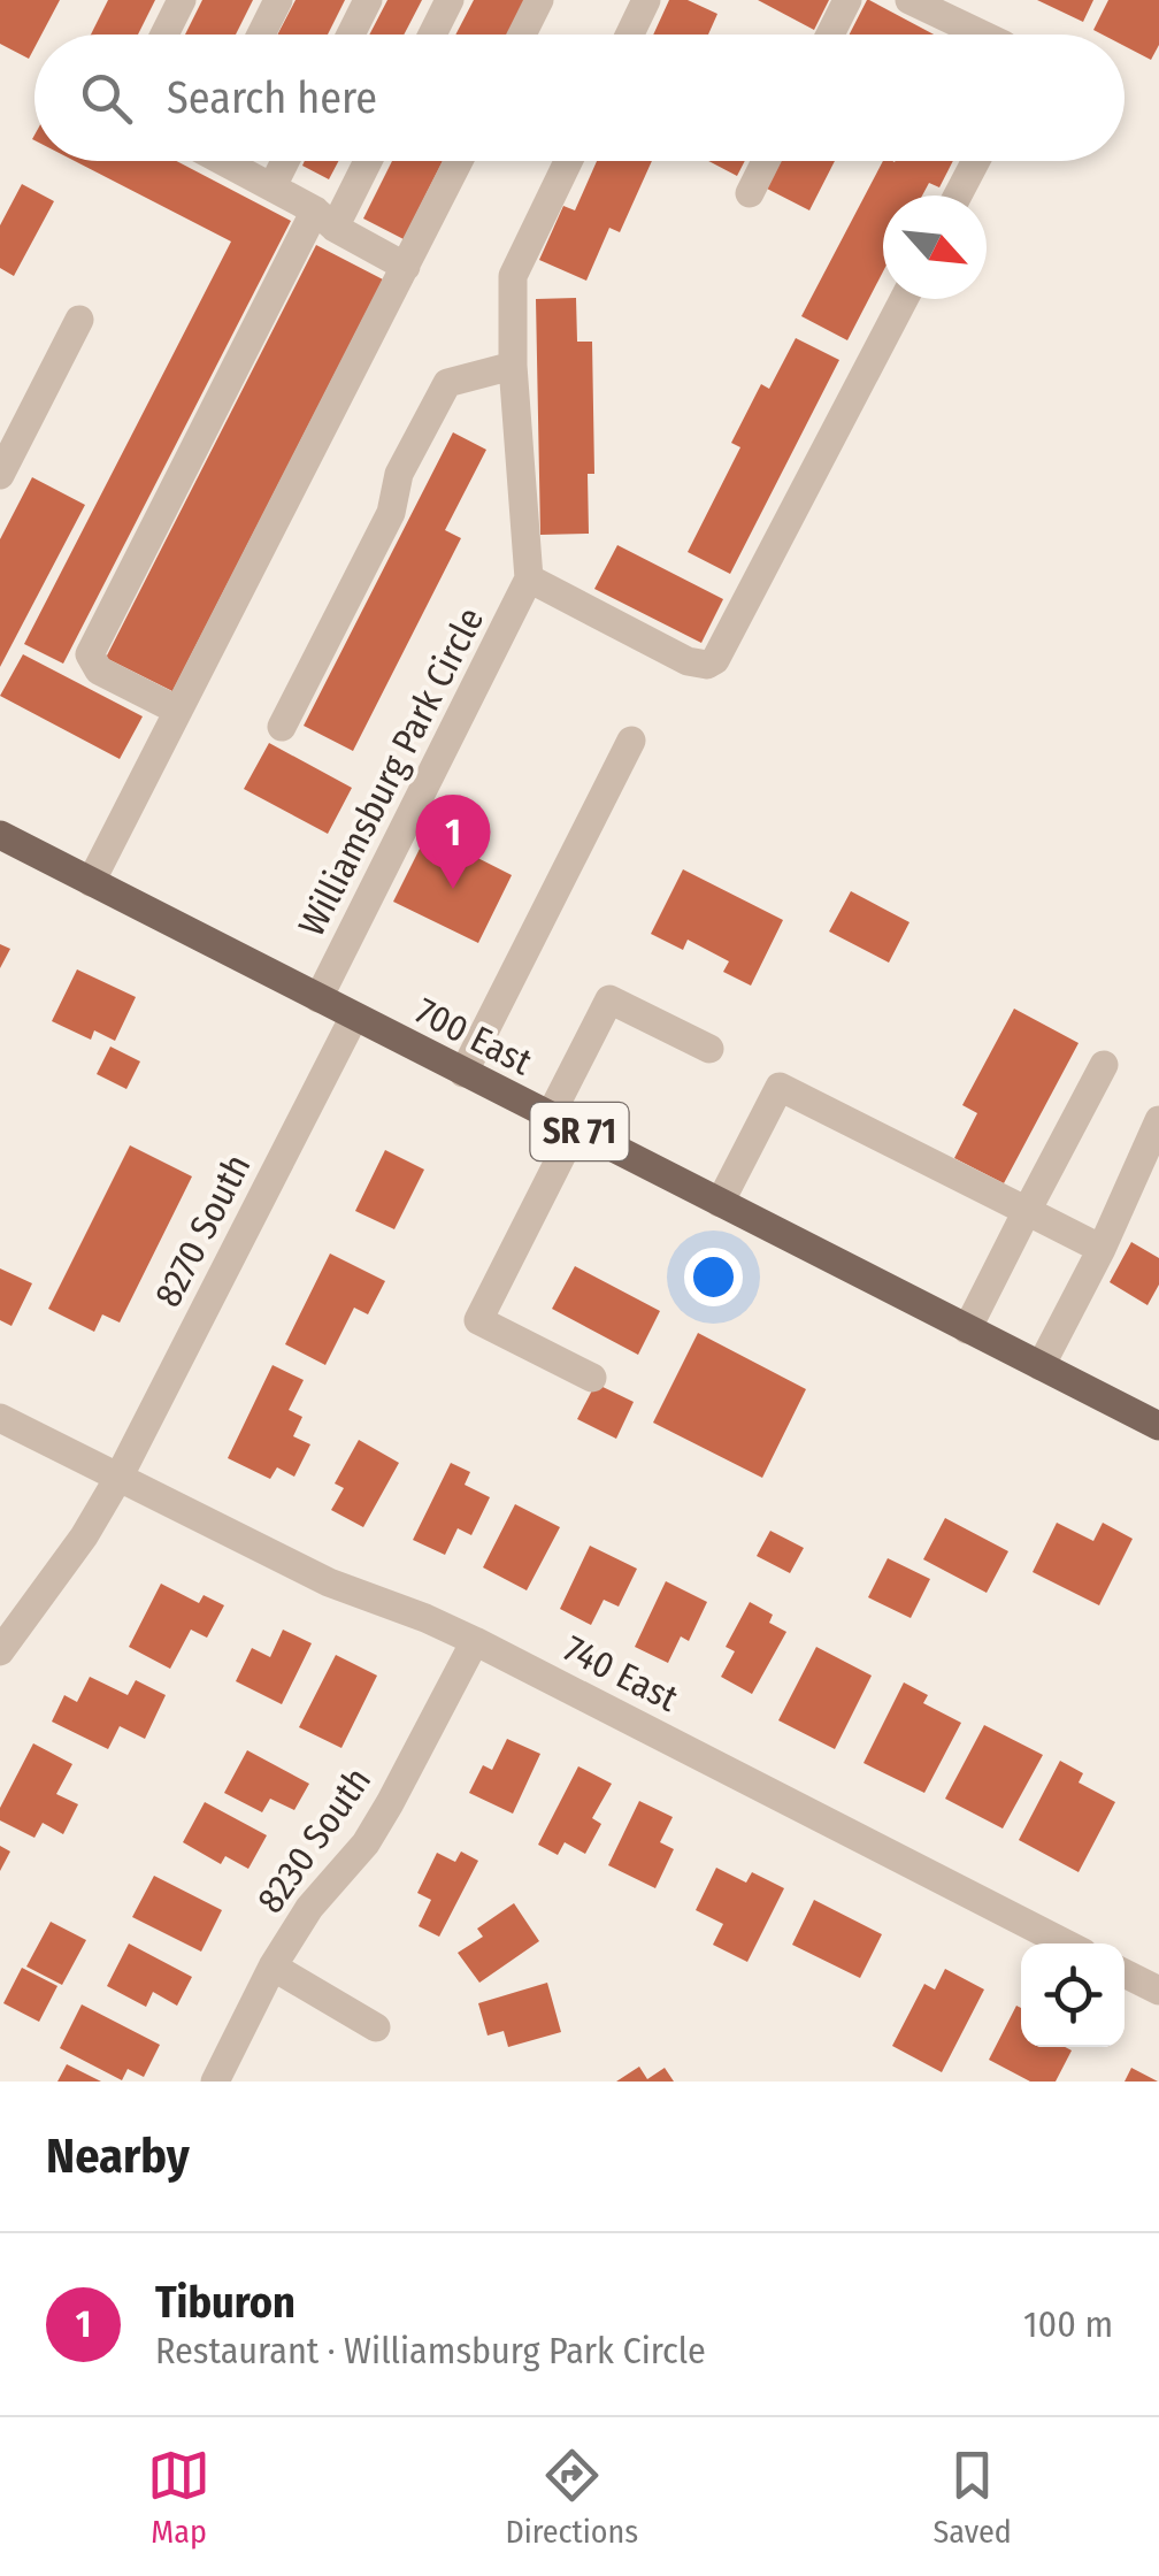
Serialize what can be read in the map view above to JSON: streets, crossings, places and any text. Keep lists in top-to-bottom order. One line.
{"streets":{"main road":["700 East","SR 71"],"street":["Williamsburg Park Circle","8270 South","740 East","8230 South"]},"crossings":[["Williamsburg Park Circle","700 East"],["700 East","8270 South"],["8270 South","740 East"],["740 East","8230 South"]],"north":"bottom right","page":{"search":"Search here","pins":"1","heading":"Nearby","list":[{"mark":"1","name":"Tiburon","note":"Restaurant · Williamsburg Park Circle","value":"100 m"}],"nav":["Map","Directions","Saved"]}}
